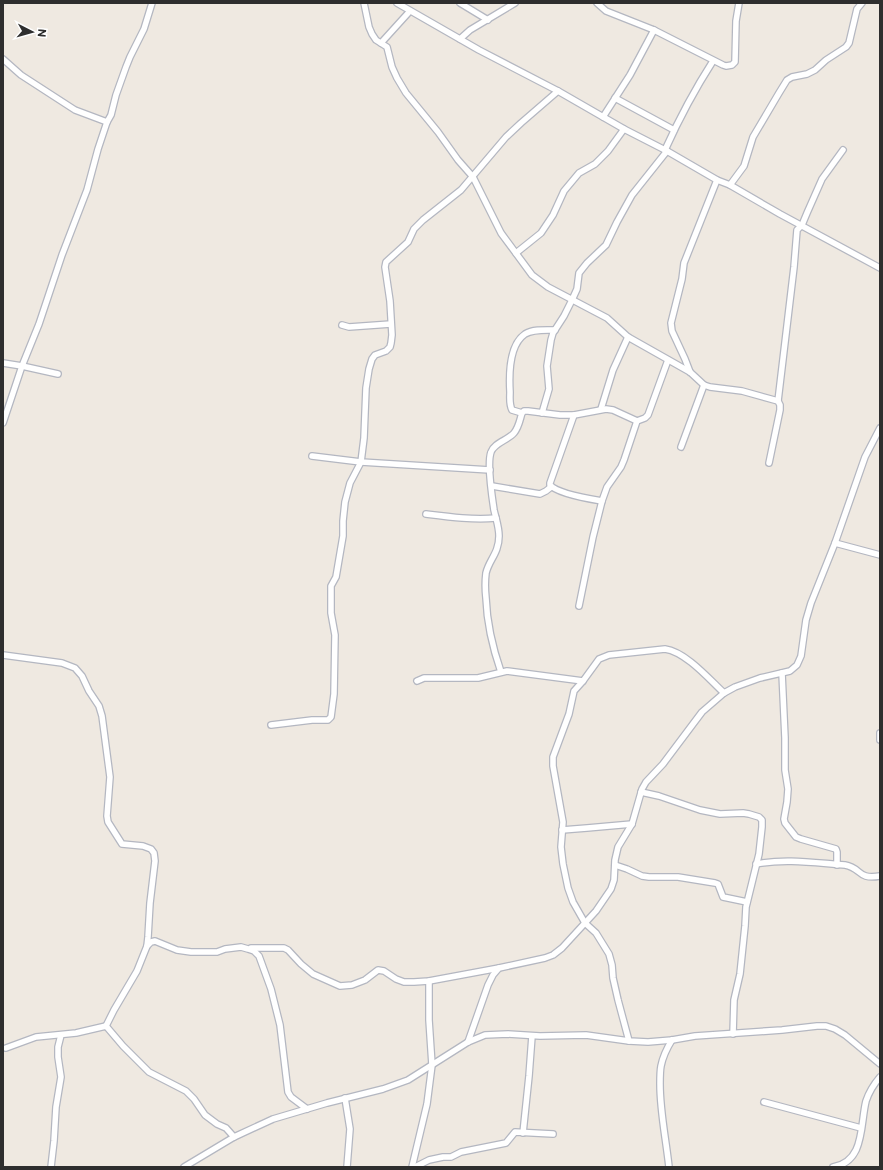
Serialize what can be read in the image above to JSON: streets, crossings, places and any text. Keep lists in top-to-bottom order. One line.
{"north":"right"}
